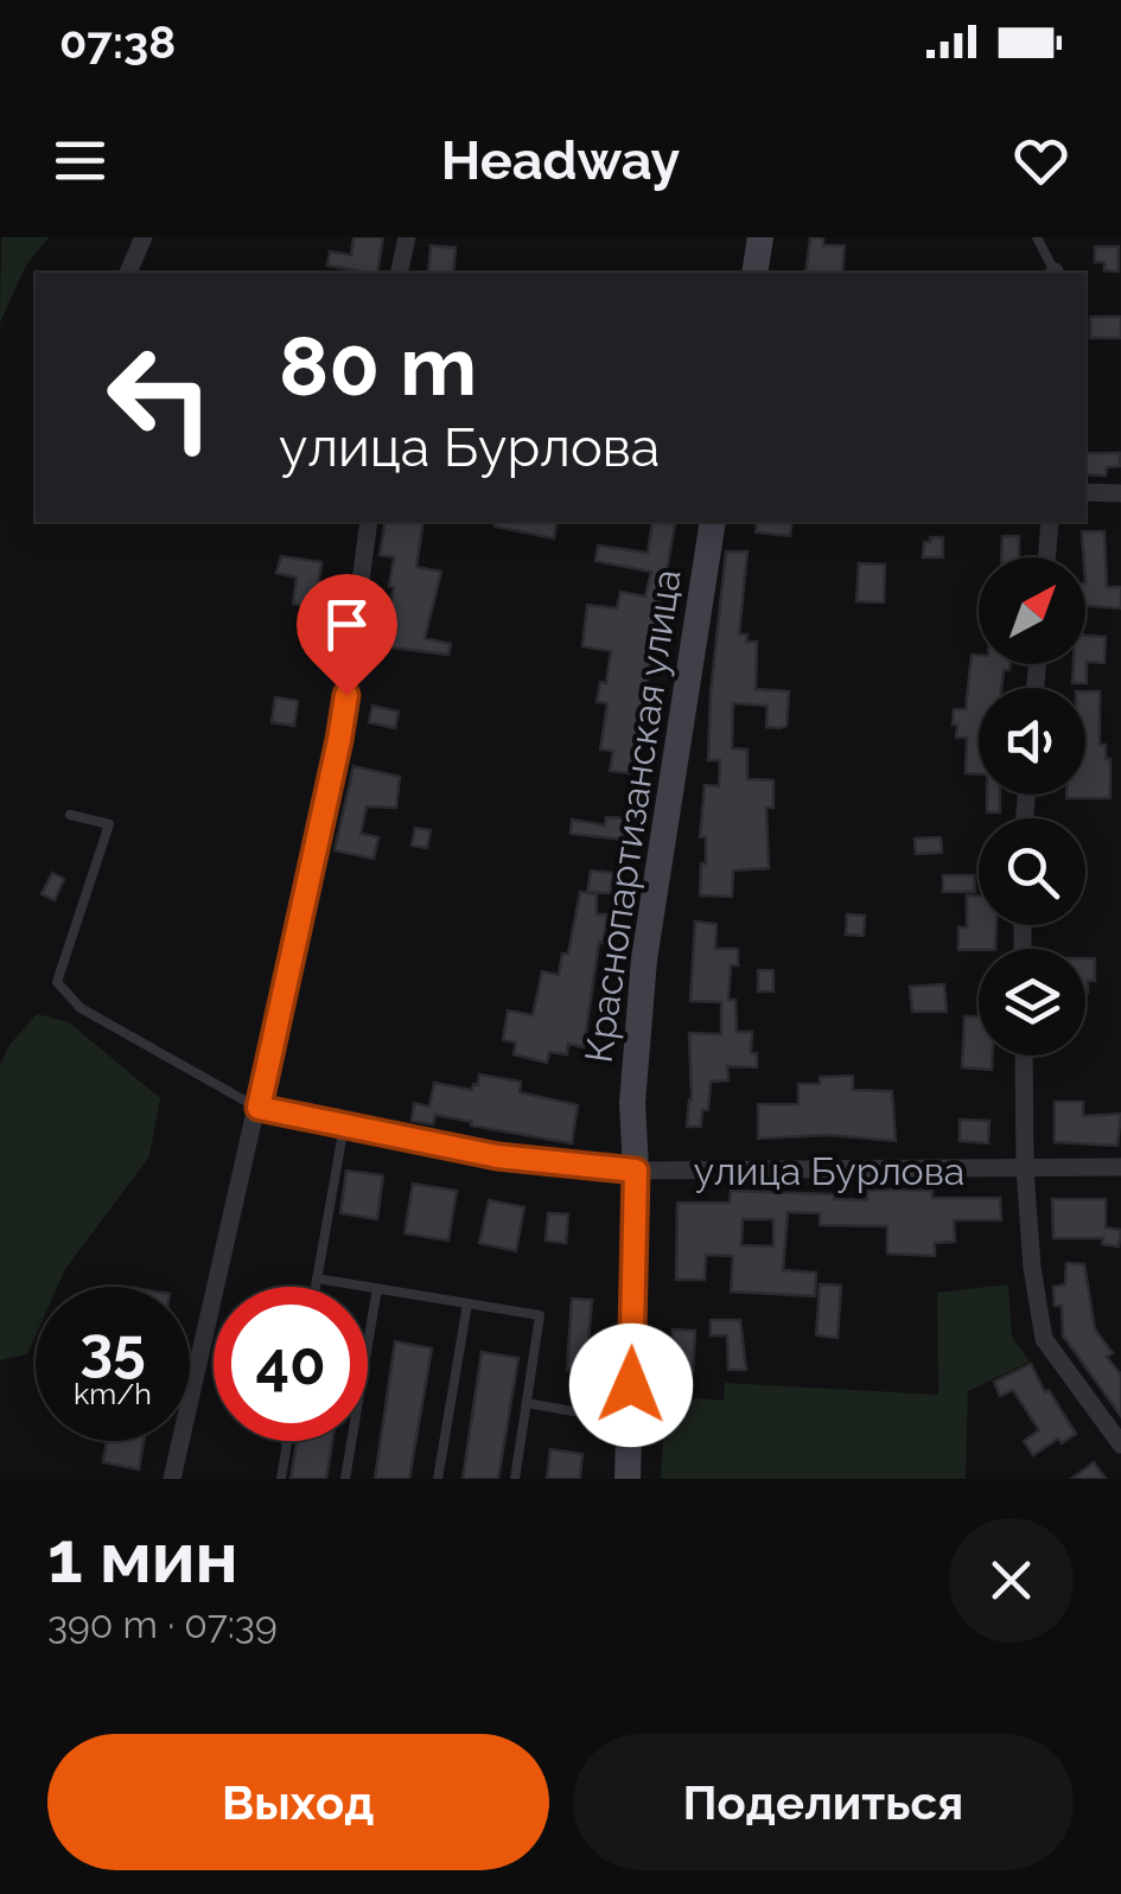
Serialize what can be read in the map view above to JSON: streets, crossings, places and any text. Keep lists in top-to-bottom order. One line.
{"streets":{"street":["Краснопартизанская улица","улица Бурлова"]},"crossings":[["Краснопартизанская улица","улица Бурлова"]],"north":"top right","page":{"status":"07:38","header":"Headway","turn":["80 m","улица Бурлова"],"speed":"35 km/h","limit":"40","heading":["1 мин","390 m · 07:39"],"buttons":["Выход","Поделиться"]}}
